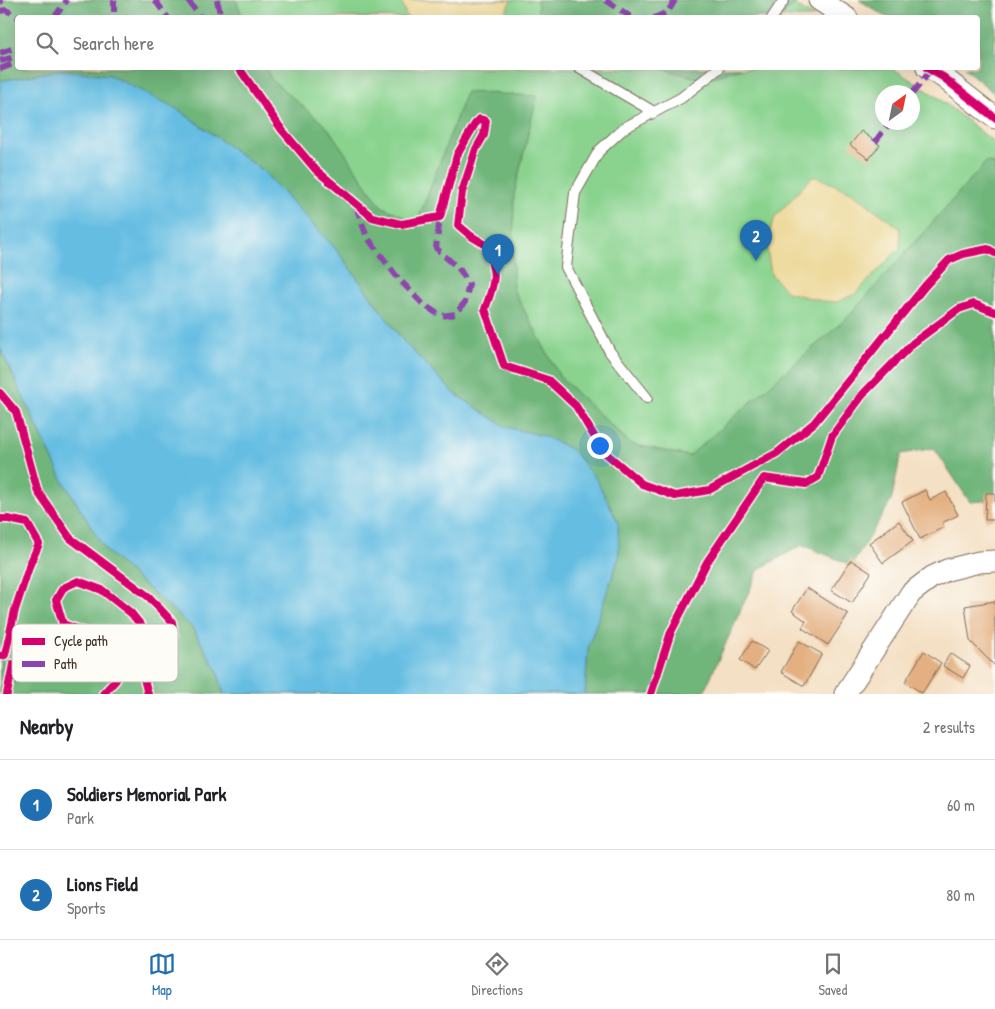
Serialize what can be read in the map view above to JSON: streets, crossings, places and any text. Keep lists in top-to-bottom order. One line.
{"legend":["Cycle path","Path"],"north":"top right","page":{"search":"Search here","pins":["2","1"],"heading":["Nearby","2 results"],"list":[{"mark":"1","name":"Soldiers Memorial Park","note":"Park","value":"60 m"},{"mark":"2","name":"Lions Field","note":"Sports","value":"80 m"}],"nav":["Map","Directions","Saved"]}}
